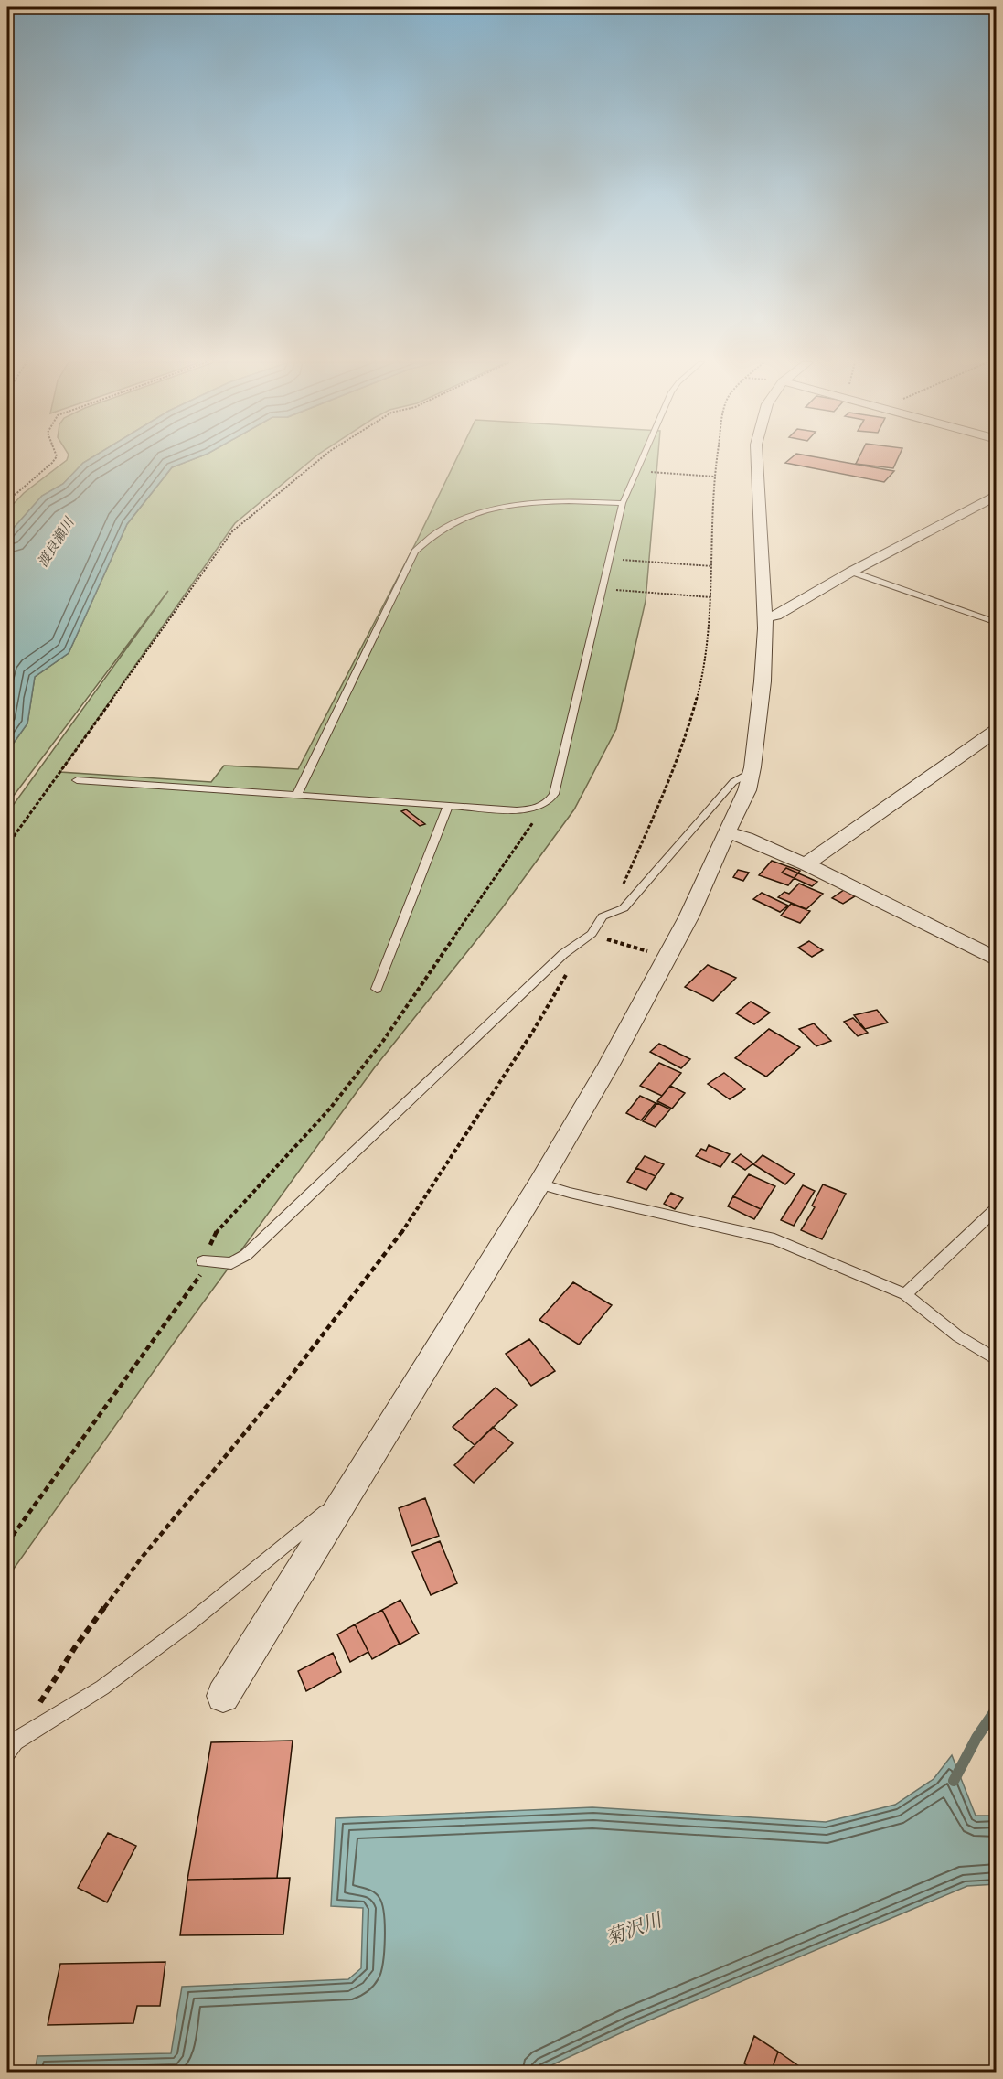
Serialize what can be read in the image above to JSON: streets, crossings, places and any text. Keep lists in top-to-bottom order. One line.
{"water":["渡良瀬川","菊沢川"]}
